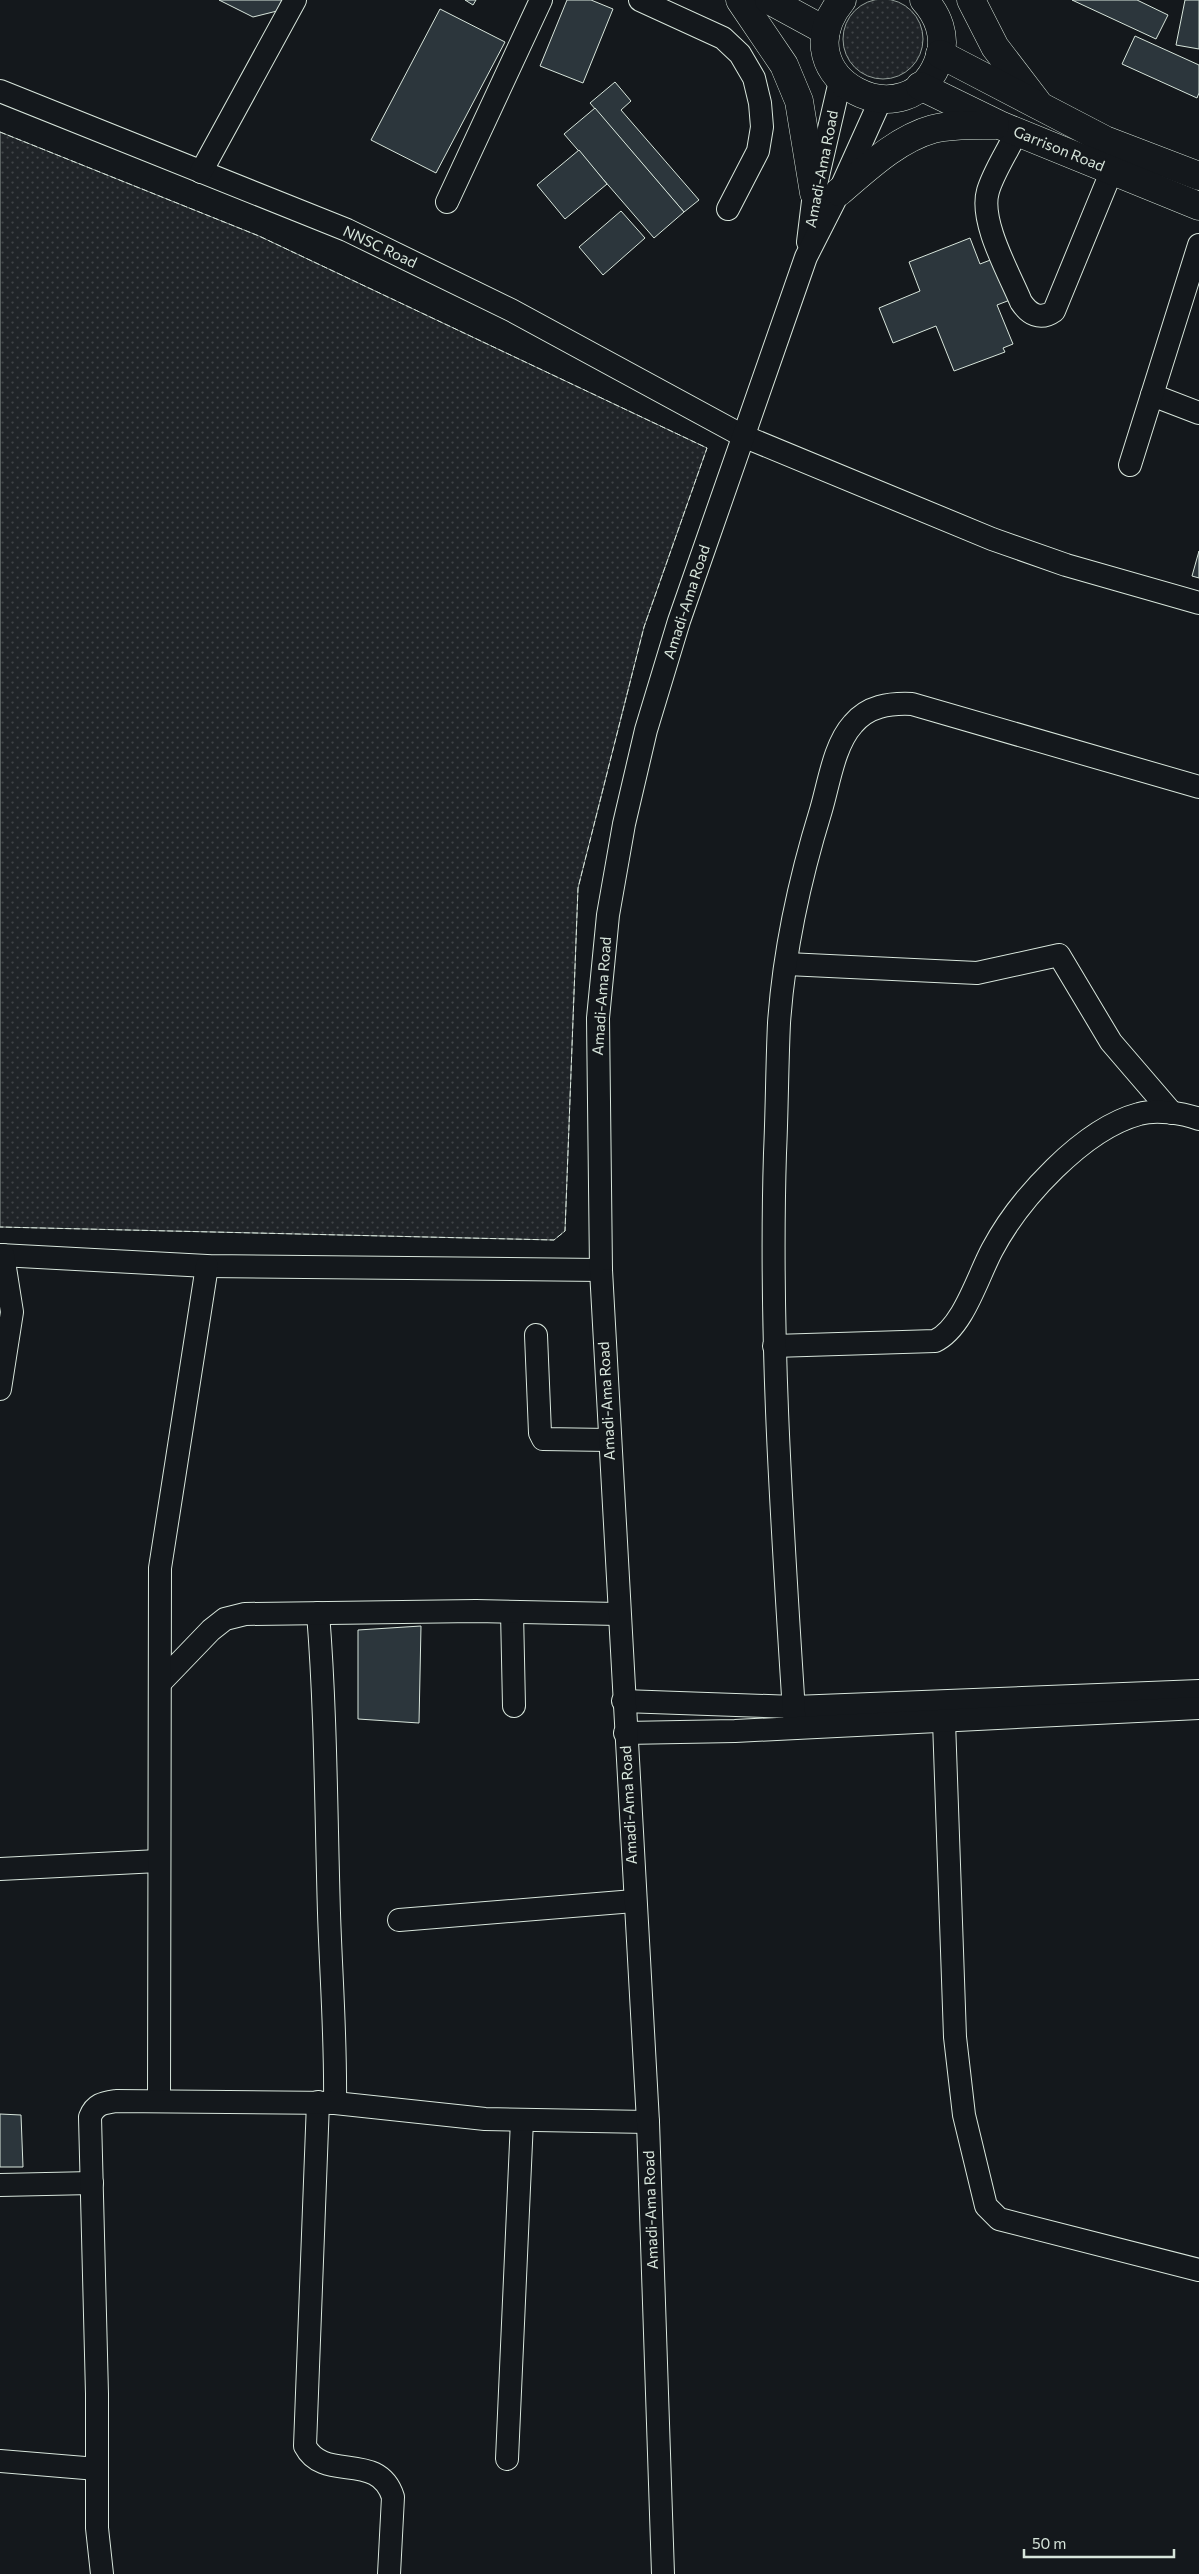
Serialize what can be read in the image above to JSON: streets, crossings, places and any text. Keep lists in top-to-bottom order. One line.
{"streets":{"main road":["Garrison Road"],"street":["Amadi-Ama Road","NNSC Road"]},"crossings":[["Amadi-Ama Road","NNSC Road"]],"scale_bar":"50 m"}
